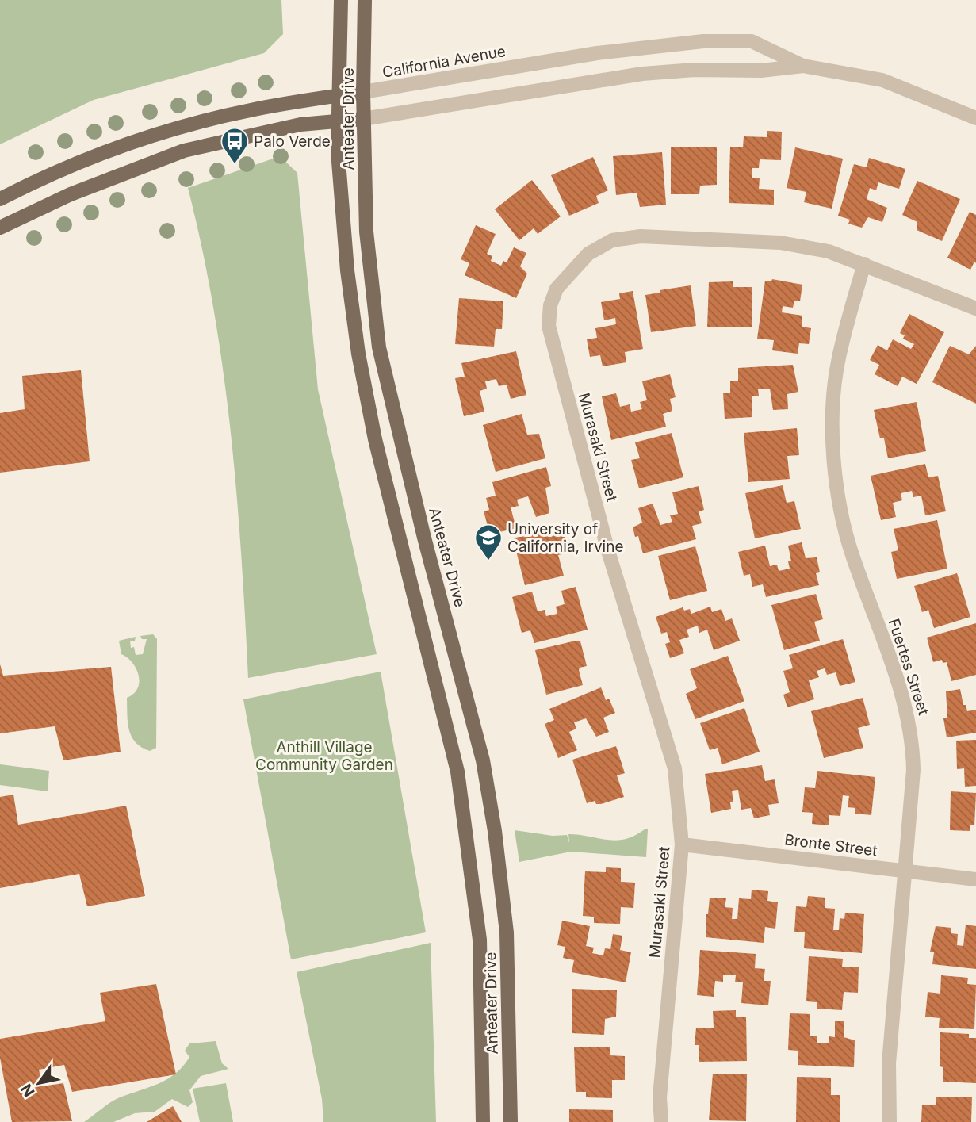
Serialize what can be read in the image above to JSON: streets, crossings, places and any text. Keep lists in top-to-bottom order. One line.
{"streets":{"main road":["California Avenue","Anteater Drive"],"street":["Murasaki Street","Fuertes Street","Bronte Street"]},"crossings":[["California Avenue","Anteater Drive"],["Murasaki Street","Fuertes Street"],["Murasaki Street","Bronte Street"],["Fuertes Street","Bronte Street"]],"parks":["Anthill Village Community Garden"],"places":{"bus stop":["Palo Verde"],"school or university":["University of California, Irvine"]},"north":"bottom left"}
